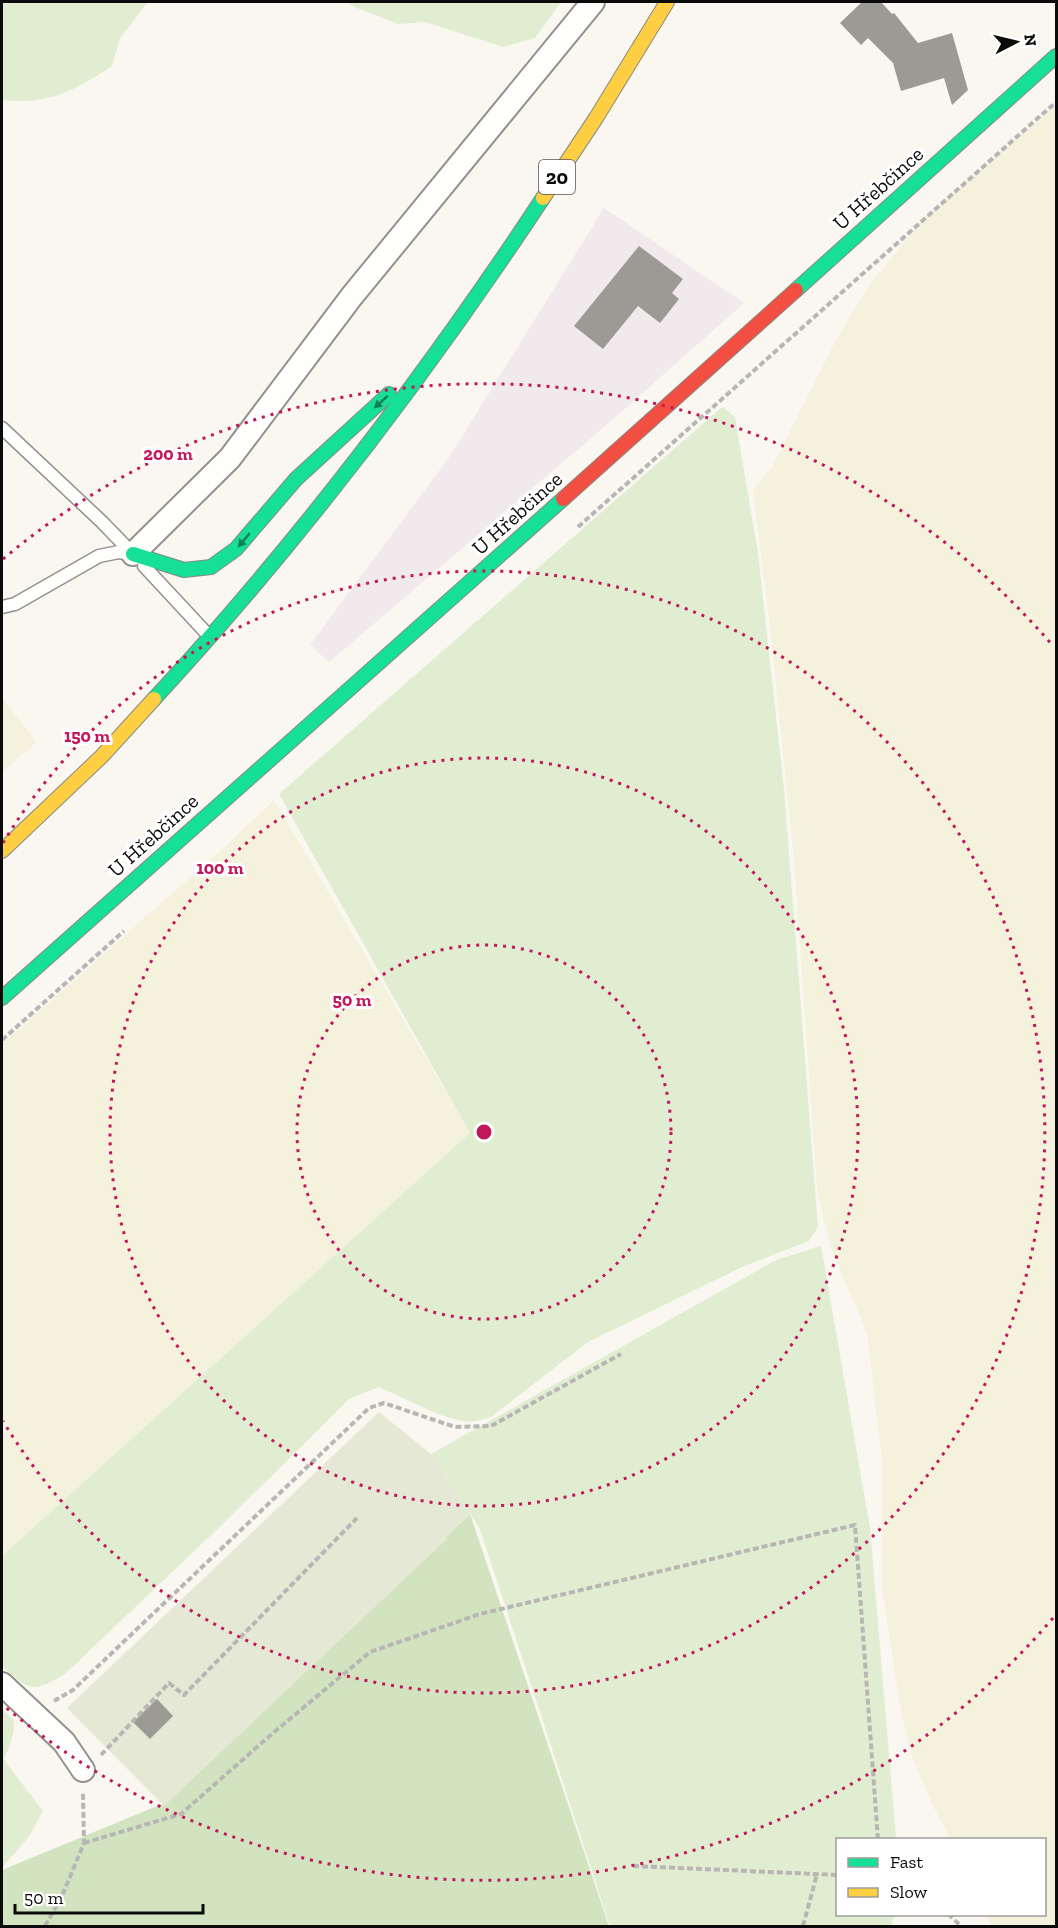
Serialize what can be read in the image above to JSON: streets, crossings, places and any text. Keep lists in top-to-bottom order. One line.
{"streets":{"main road":["20","U Hřebčince"]},"legend":["Fast","Slow"],"scale_bar":"50 m","north":"right","rings":["200 m","150 m","100 m","50 m"]}
